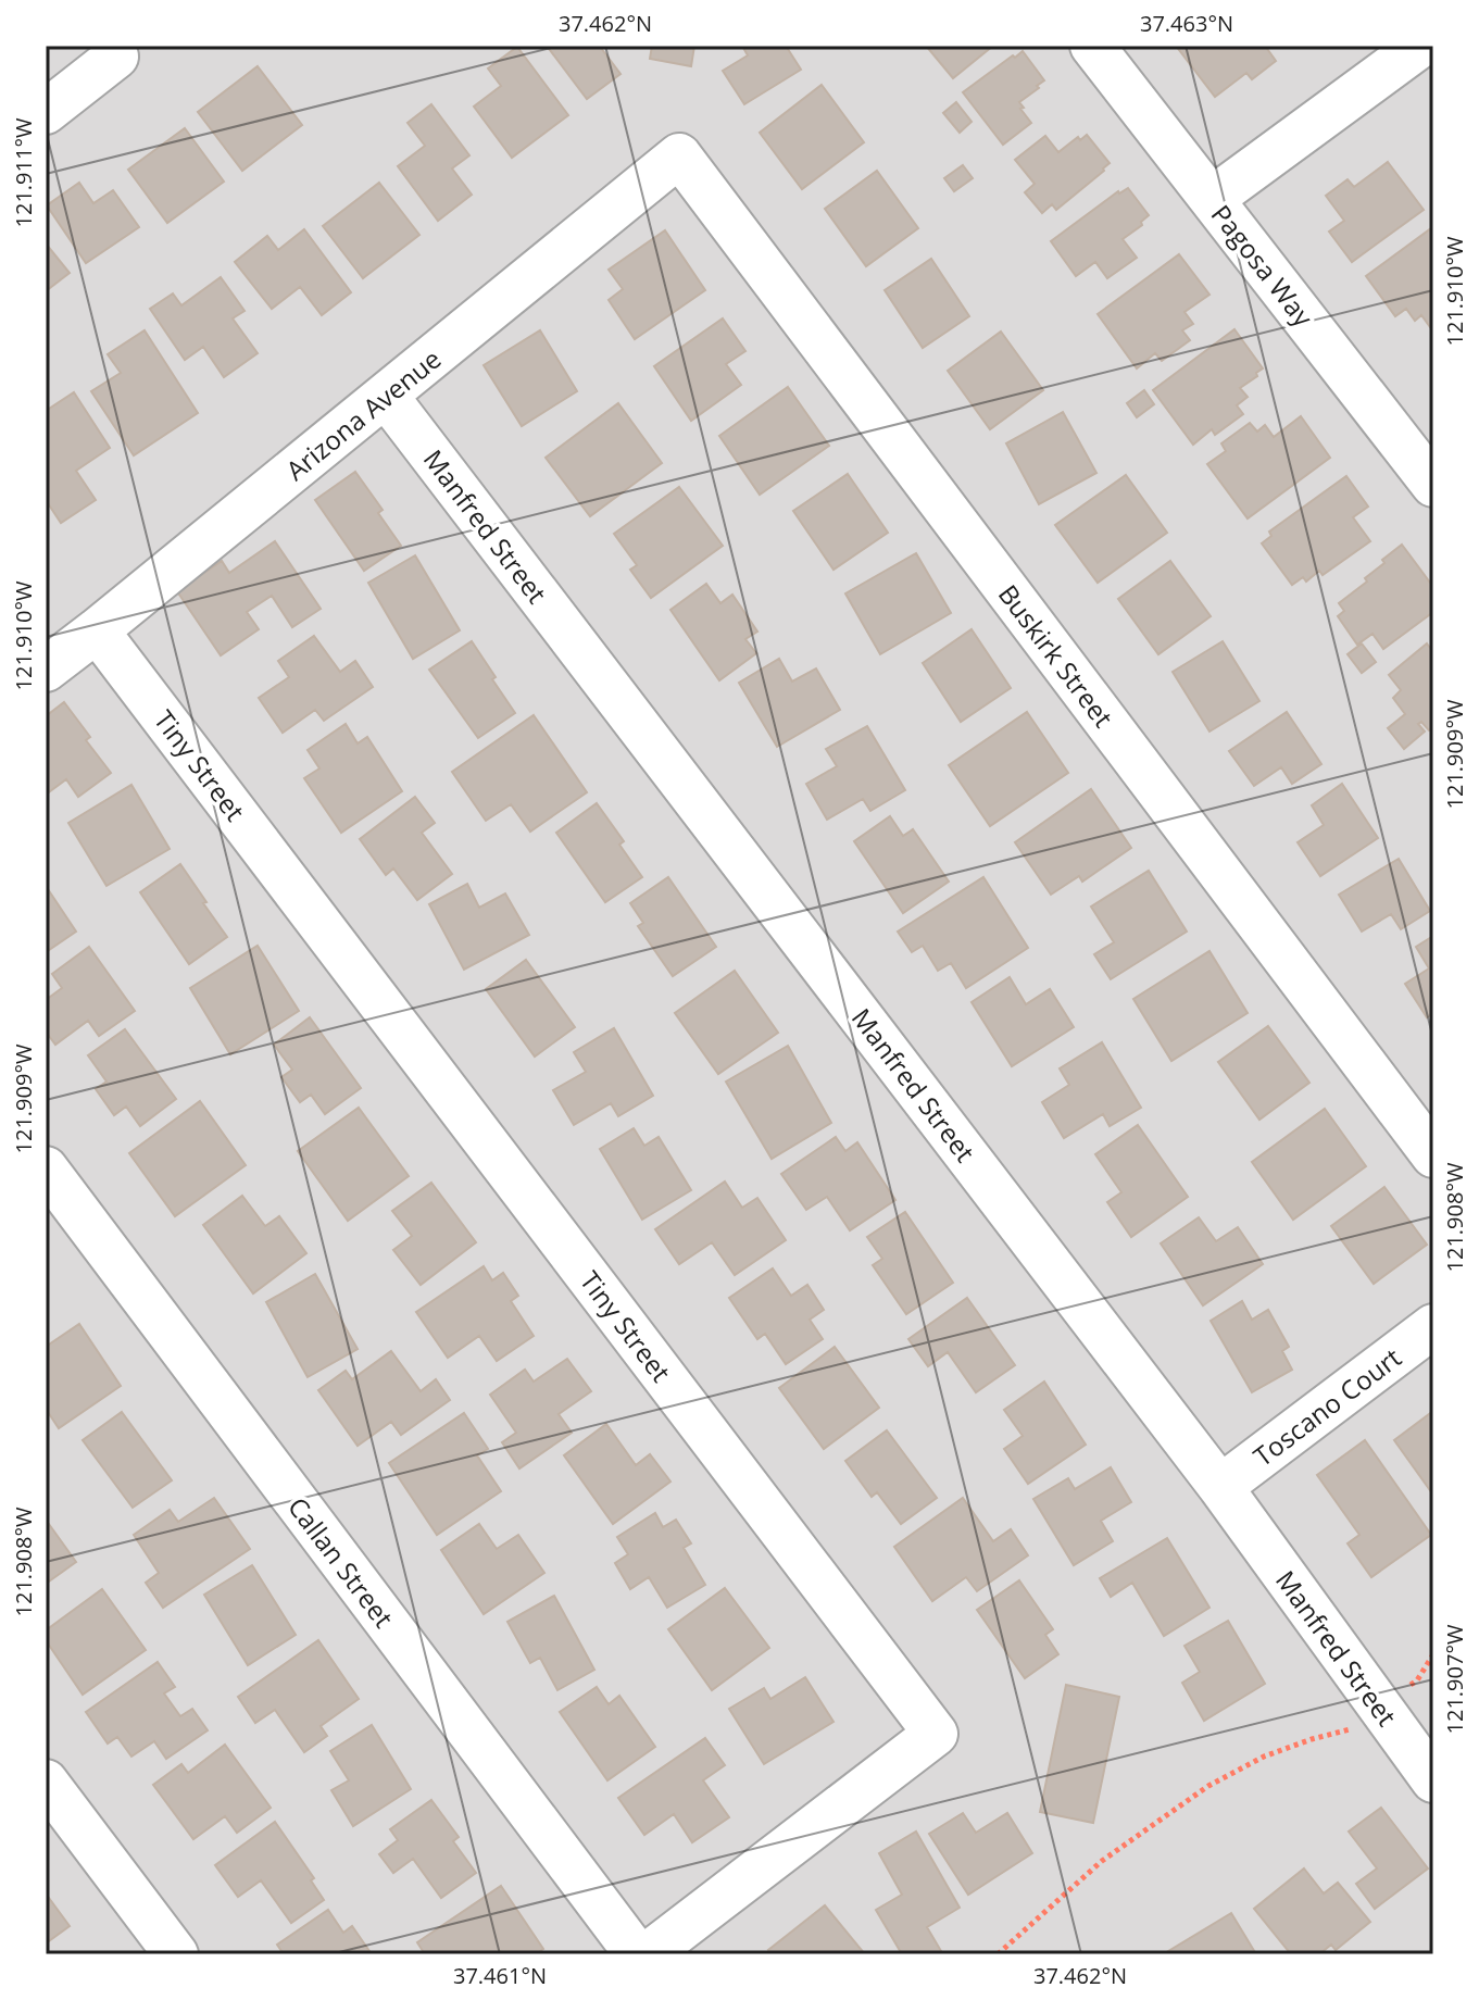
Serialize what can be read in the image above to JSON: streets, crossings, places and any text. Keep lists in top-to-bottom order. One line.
{"streets":{"street":["Pagosa Way","Arizona Avenue","Manfred Street","Buskirk Street","Tiny Street","Toscano Court","Callan Street"]},"crossings":[["Arizona Avenue","Manfred Street"],["Arizona Avenue","Buskirk Street"],["Arizona Avenue","Tiny Street"],["Manfred Street","Toscano Court"]],"coordinates":["37.462°N","37.463°N","121.911°W","121.910°W","121.909°W","121.908°W","121.907°W","37.461°N"]}
